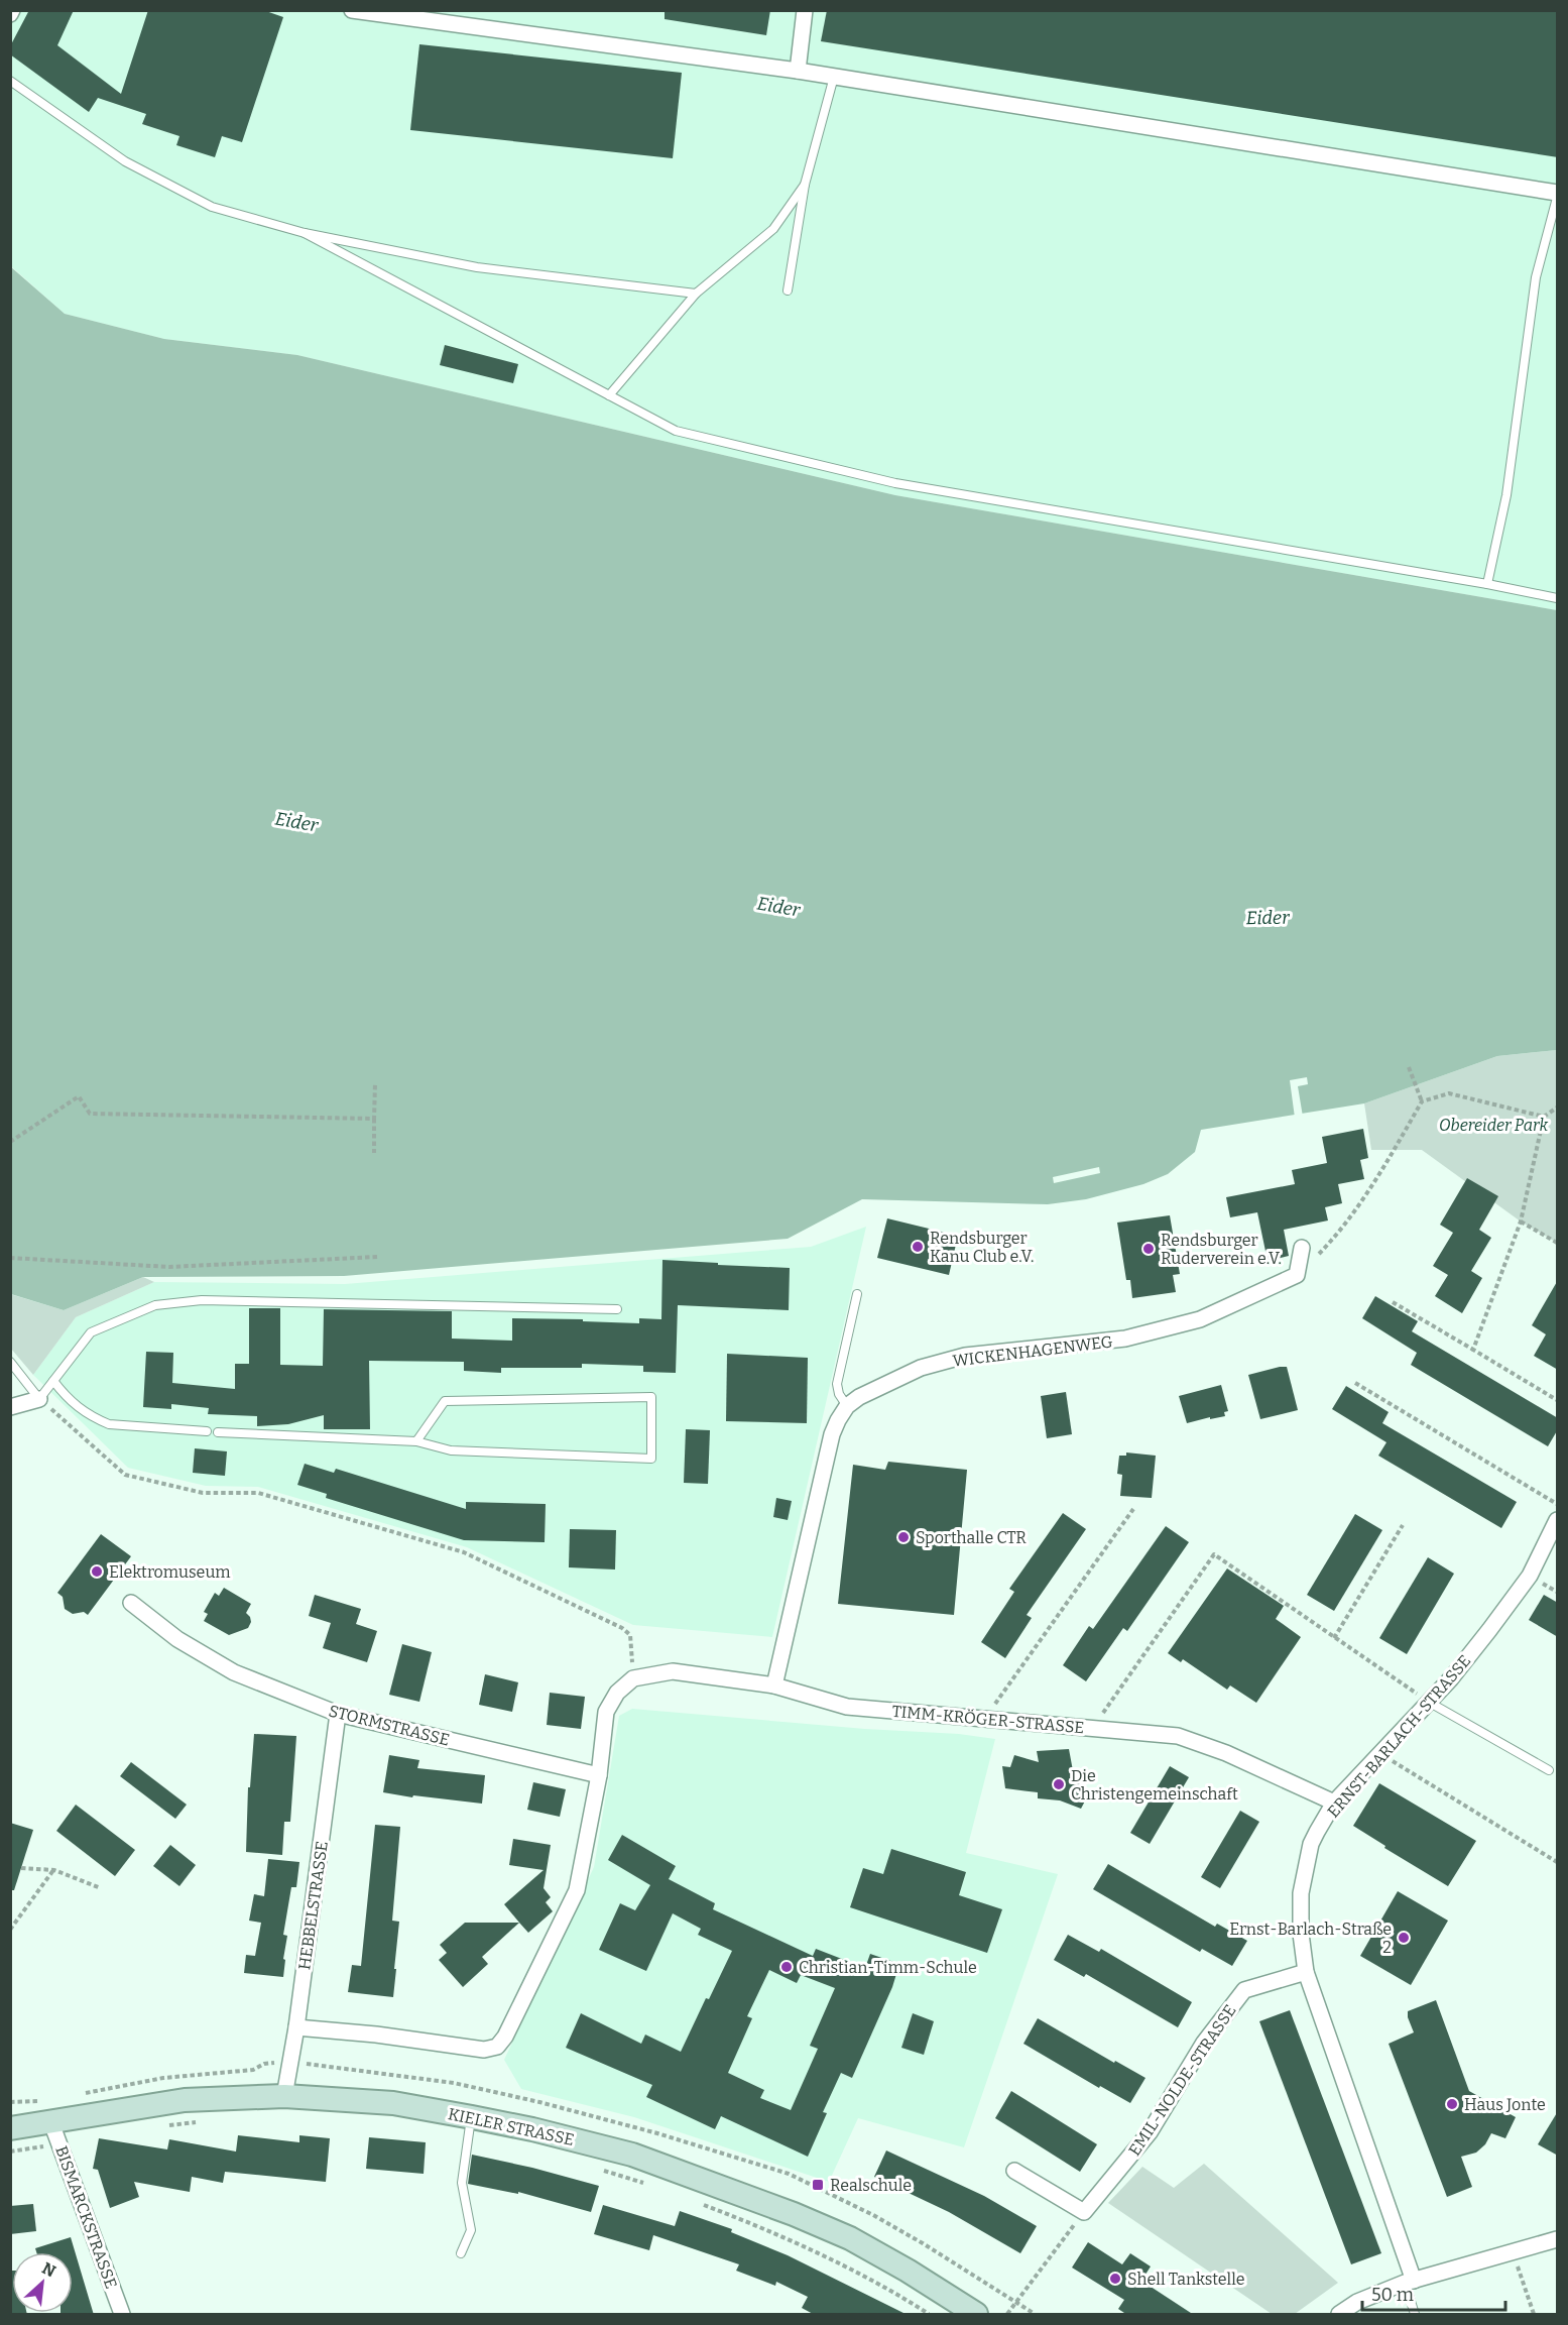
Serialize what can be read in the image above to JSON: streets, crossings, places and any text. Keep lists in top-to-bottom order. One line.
{"streets":{"main road":["KIELER STRASSE"],"street":["WICKENHAGENWEG","TIMM-KRÖGER-STRASSE","STORMSTRASSE","ERNST-BARLACH-STRASSE","HEBBELSTRASSE","EMIL-NOLDE-STRASSE","BISMARCKSTRASSE"]},"crossings":[["TIMM-KRÖGER-STRASSE","ERNST-BARLACH-STRASSE"],["STORMSTRASSE","HEBBELSTRASSE"],["ERNST-BARLACH-STRASSE","EMIL-NOLDE-STRASSE"],["HEBBELSTRASSE","KIELER STRASSE"],["KIELER STRASSE","BISMARCKSTRASSE"]],"water":["Eider"],"parks":["Obereider Park"],"places":{"other":["Rendsburger Kanu Club e.V.","Rendsburger Ruderverein e.V.","Sporthalle CTR","Elektromuseum","Die Christengemeinschaft","Ernst-Barlach-Straße 2","Christian-Timm-Schule","Haus Jonte","Shell Tankstelle"],"transit":["Realschule"]},"scale_bar":"50 m","north":"top right"}
